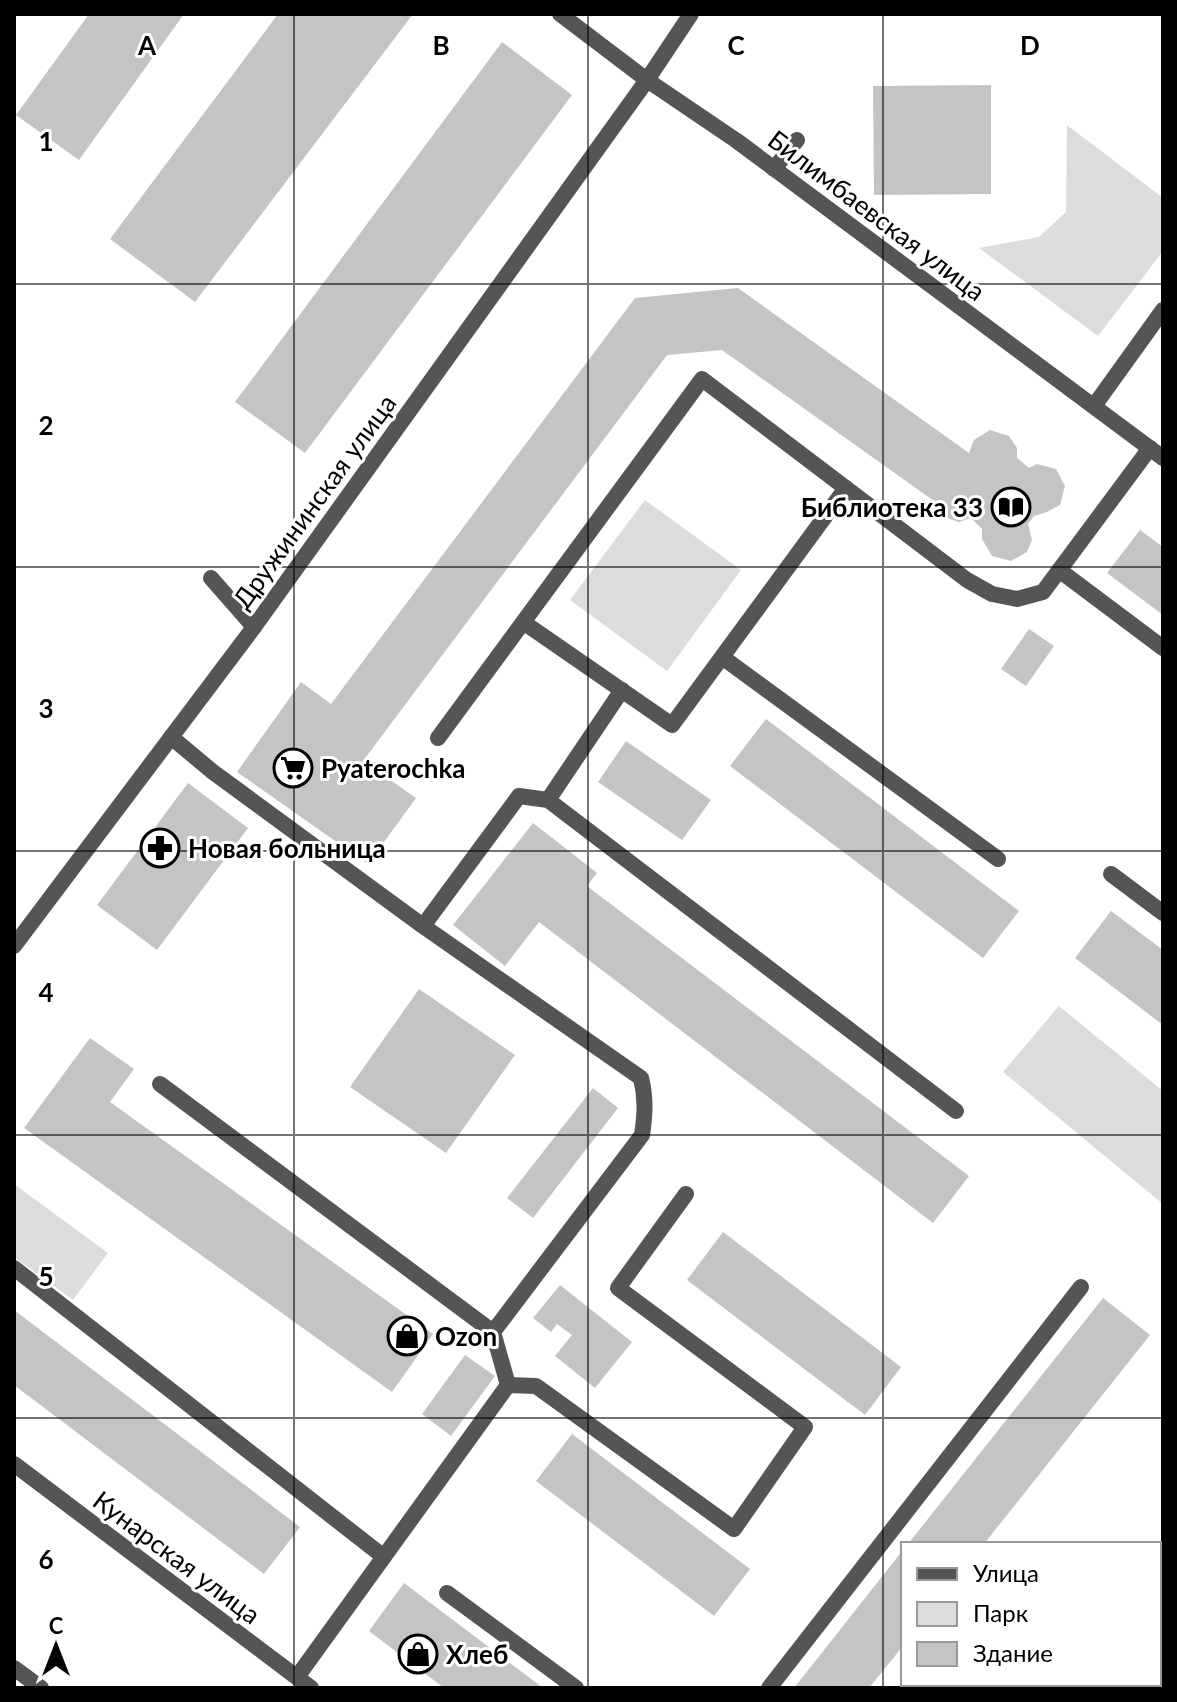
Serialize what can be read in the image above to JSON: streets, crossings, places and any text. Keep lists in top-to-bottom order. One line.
{"streets":{"street":["Билимбаевская улица","Дружининская улица","Кунарская улица"]},"crossings":[["Билимбаевская улица","Дружининская улица"]],"places":{"library":["Библиотека 33"],"supermarket":["Pyaterochka"],"pharmacy":["Новая больница"],"shop":["Ozon","Хлеб"]},"legend":["Улица","Парк","Здание"],"north":"top","grid":{"columns":["A","B","C","D"],"rows":["1","2","3","4","5","6"]}}
